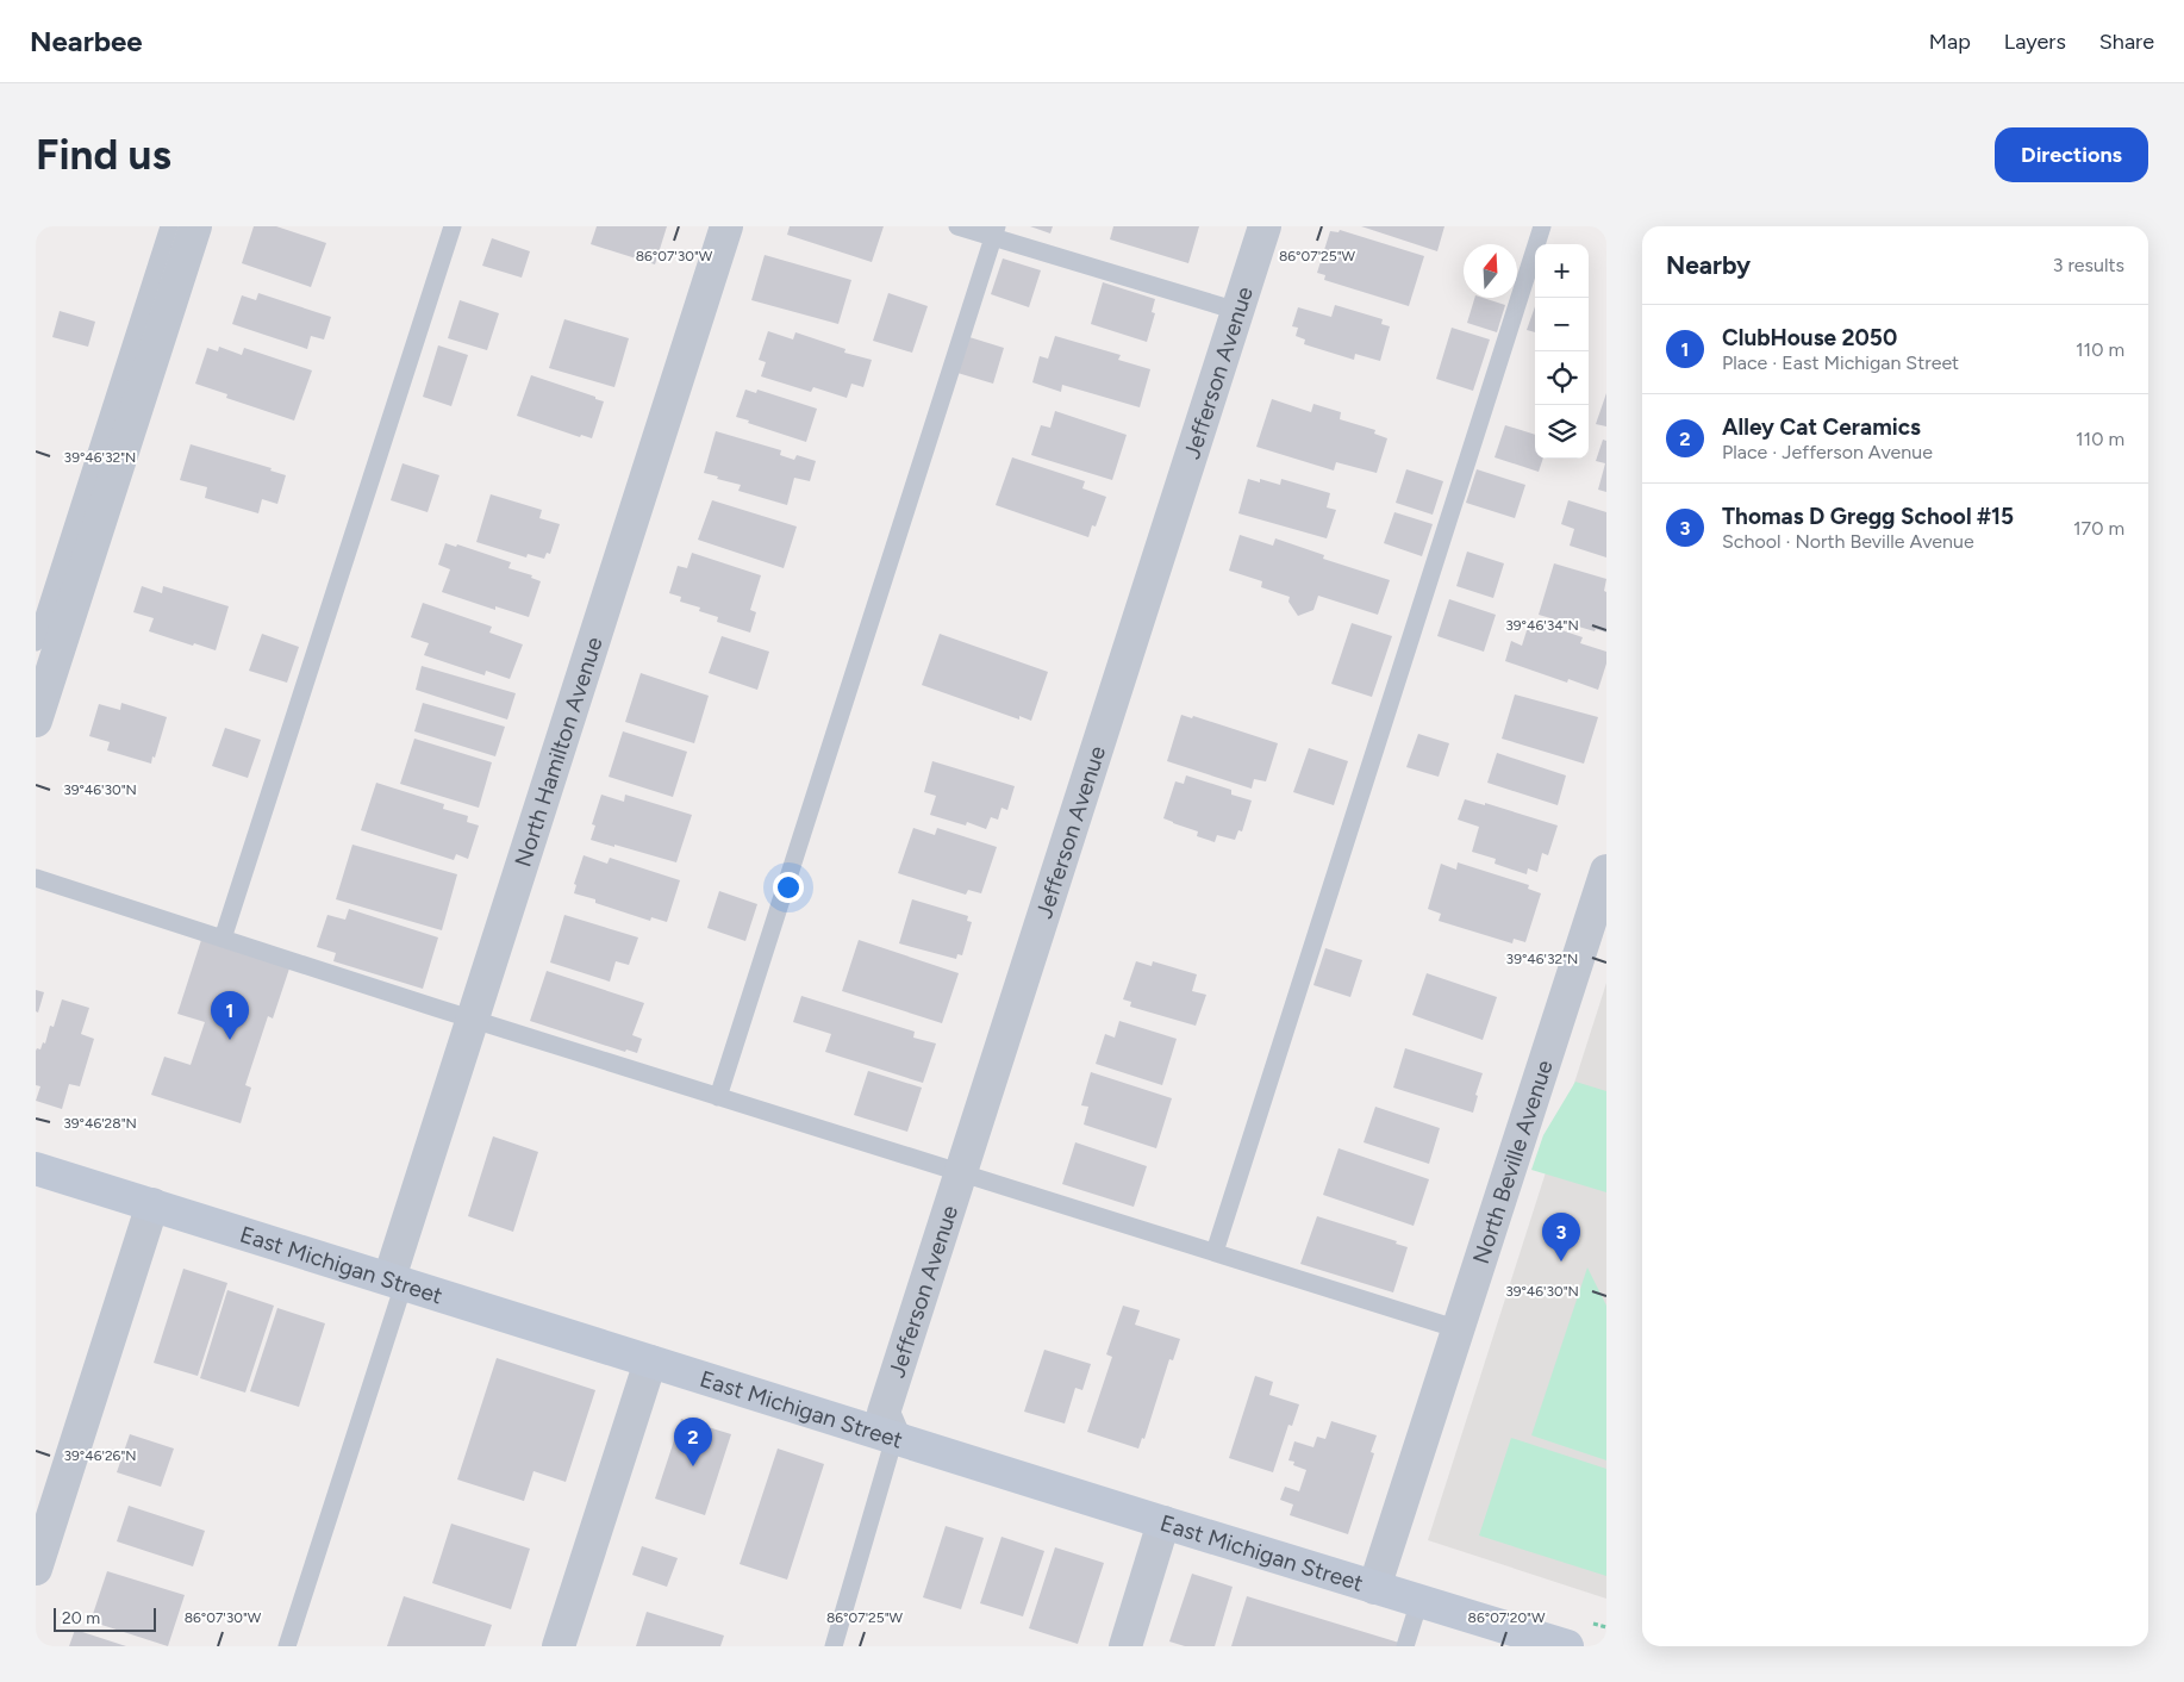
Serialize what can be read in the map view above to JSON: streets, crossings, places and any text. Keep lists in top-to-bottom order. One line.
{"streets":{"main road":["East Michigan Street"],"street":["Jefferson Avenue","North Hamilton Avenue","North Beville Avenue"]},"crossings":[["Jefferson Avenue","East Michigan Street"],["North Hamilton Avenue","East Michigan Street"],["North Beville Avenue","East Michigan Street"]],"scale_bar":"20 m","north":"top","page":{"header":"Nearbee","nav":["Map","Layers","Share"],"buttons":"Directions","title":"Find us","heading":["Nearby","3 results"],"map_buttons":["+","−"],"list":[{"mark":"1","name":"ClubHouse 2050","note":"Place · East Michigan Street","value":"110 m"},{"mark":"2","name":"Alley Cat Ceramics","note":"Place · Jefferson Avenue","value":"110 m"},{"mark":"3","name":"Thomas D Gregg School #15","note":"School · North Beville Avenue","value":"170 m"}],"pins":["1","3","2"],"scale":"20 m"},"coordinates":["86°07'30\"W","86°07'25\"W","39°46'32\"N","39°46'34\"N","39°46'30\"N","39°46'28\"N","39°46'26\"N","86°07'20\"W"]}
